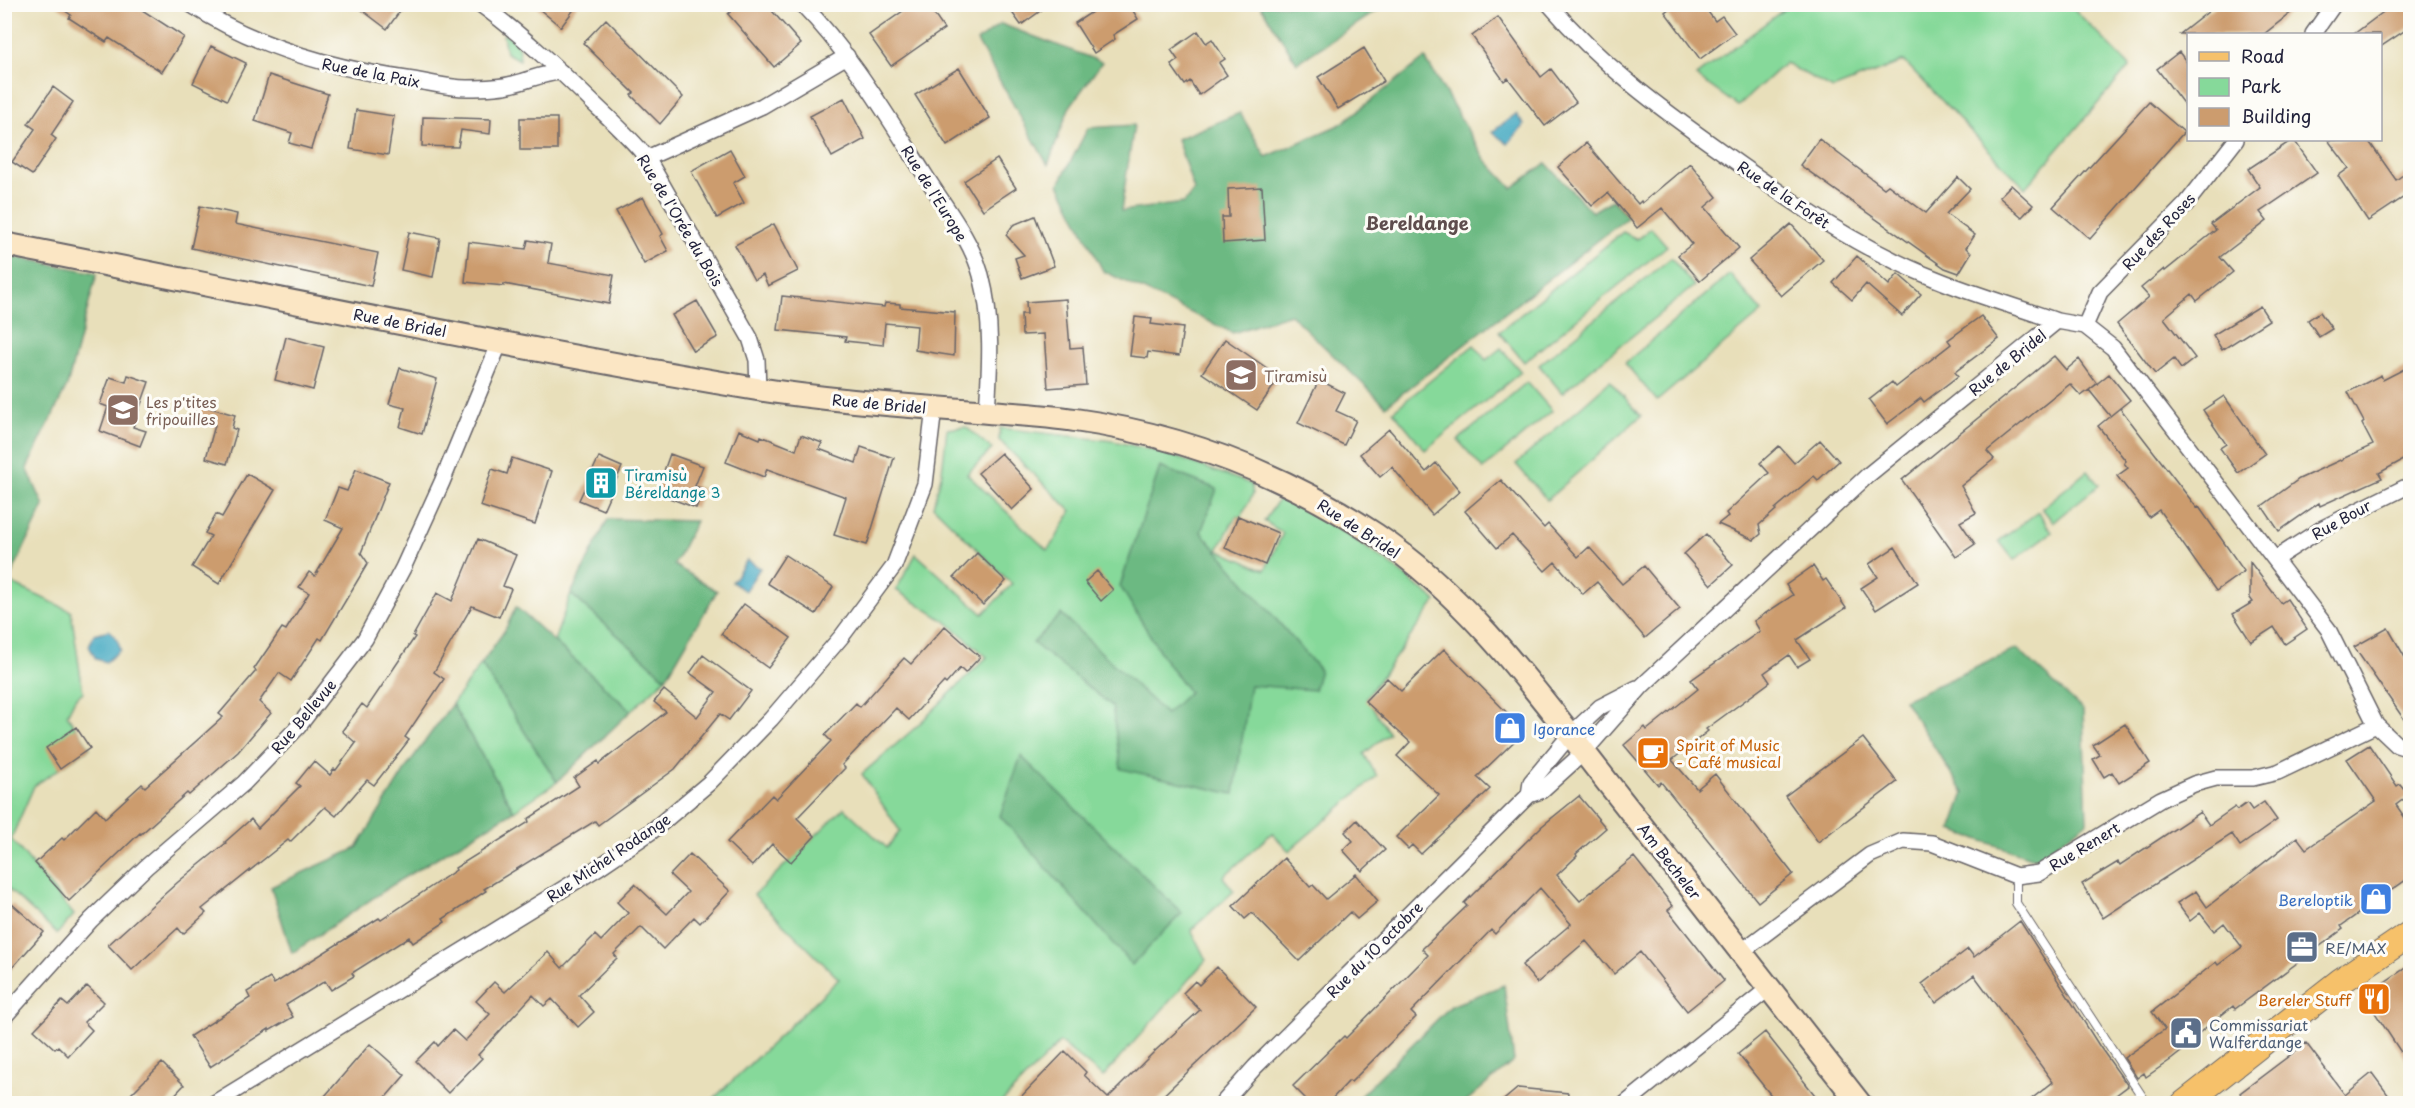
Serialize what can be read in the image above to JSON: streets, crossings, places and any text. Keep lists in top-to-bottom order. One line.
{"streets":{"main road":["Rue de Bridel","Am Becheler"],"street":["Rue de la Paix","Rue de l'Europe","Rue de la Forêt","Rue de l'Orée du Bois","Rue des Roses","Rue Bour","Rue Bellevue","Rue Renert","Rue Michel Rodange","Rue du 10 octobre"]},"crossings":[["Rue de la Paix","Rue de l'Orée du Bois"],["Rue de l'Europe","Rue de Bridel"],["Rue de la Forêt","Rue de Bridel"],["Rue de l'Orée du Bois","Rue de Bridel"],["Rue des Roses","Rue de Bridel"],["Rue de Bridel","Rue Bour"],["Rue de Bridel","Rue Bellevue"],["Rue de Bridel","Rue Renert"],["Rue de Bridel","Rue Michel Rodange"],["Rue de Bridel","Am Becheler"],["Rue de Bridel","Rue du 10 octobre"],["Am Becheler","Rue du 10 octobre"]],"districts":["Bereldange"],"places":{"school or university":["Tiramisù","Les p'tites fripouilles"],"building":["Tiramisù Béreldange 3"],"shop":["Igorance","Bereloptik"],"cafe":["Spirit of Music - Café musical"],"office":["RE/MAX"],"restaurant":["Bereler Stuff"],"public building":["Commissariat Walferdange"]},"legend":["Road","Park","Building"]}
